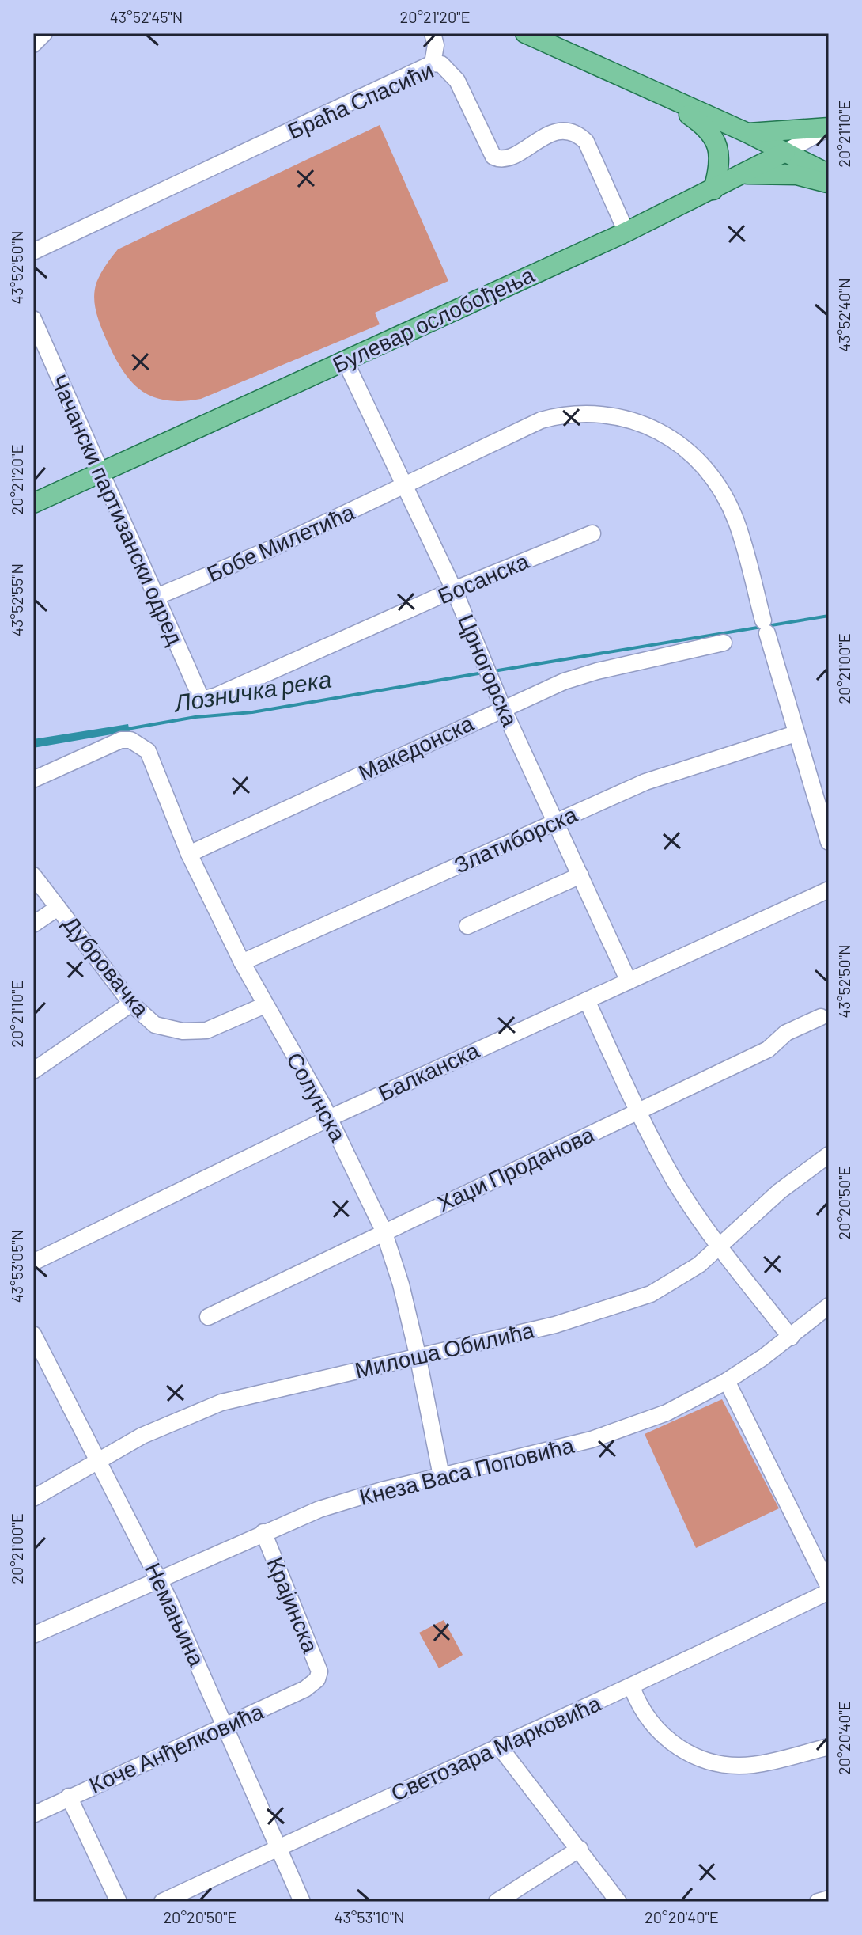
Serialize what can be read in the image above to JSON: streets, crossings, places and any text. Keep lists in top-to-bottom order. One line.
{"streets":{"main road":["Булевар ослобођења"],"street":["Браћа Спасићи","Чачански партизански одред","Бобе Милетића","Босанска","Црногорска","Македонска","Златиборска","Дубровачка","Балканска","Солунска","Хаџи Проданова","Милоша Обилића","Кнеза Васа Поповића","Крајинска","Немањина","Коче Анђелковића","Светозара Марковића"]},"crossings":[["Браћа Спасићи","Булевар ослобођења"],["Булевар ослобођења","Чачански партизански одред"],["Булевар ослобођења","Црногорска"],["Чачански партизански одред","Бобе Милетића"],["Чачански партизански одред","Босанска"],["Бобе Милетића","Црногорска"],["Бобе Милетића","Златиборска"],["Босанска","Црногорска"],["Црногорска","Македонска"],["Црногорска","Златиборска"],["Црногорска","Балканска"],["Македонска","Солунска"],["Златиборска","Солунска"],["Дубровачка","Солунска"],["Балканска","Солунска"],["Солунска","Хаџи Проданова"],["Солунска","Милоша Обилића"],["Солунска","Кнеза Васа Поповића"],["Милоша Обилића","Немањина"],["Кнеза Васа Поповића","Крајинска"],["Кнеза Васа Поповића","Немањина"],["Крајинска","Коче Анђелковића"],["Немањина","Коче Анђелковића"],["Немањина","Светозара Марковића"]],"water":["Лозничка река"],"coordinates":["43°52'45\"N","20°21'20\"E","20°21'10\"E","43°52'50\"N","43°52'40\"N","43°52'55\"N","20°21'00\"E","20°20'50\"E","43°53'05\"N","20°20'40\"E","43°53'10\"N"]}
